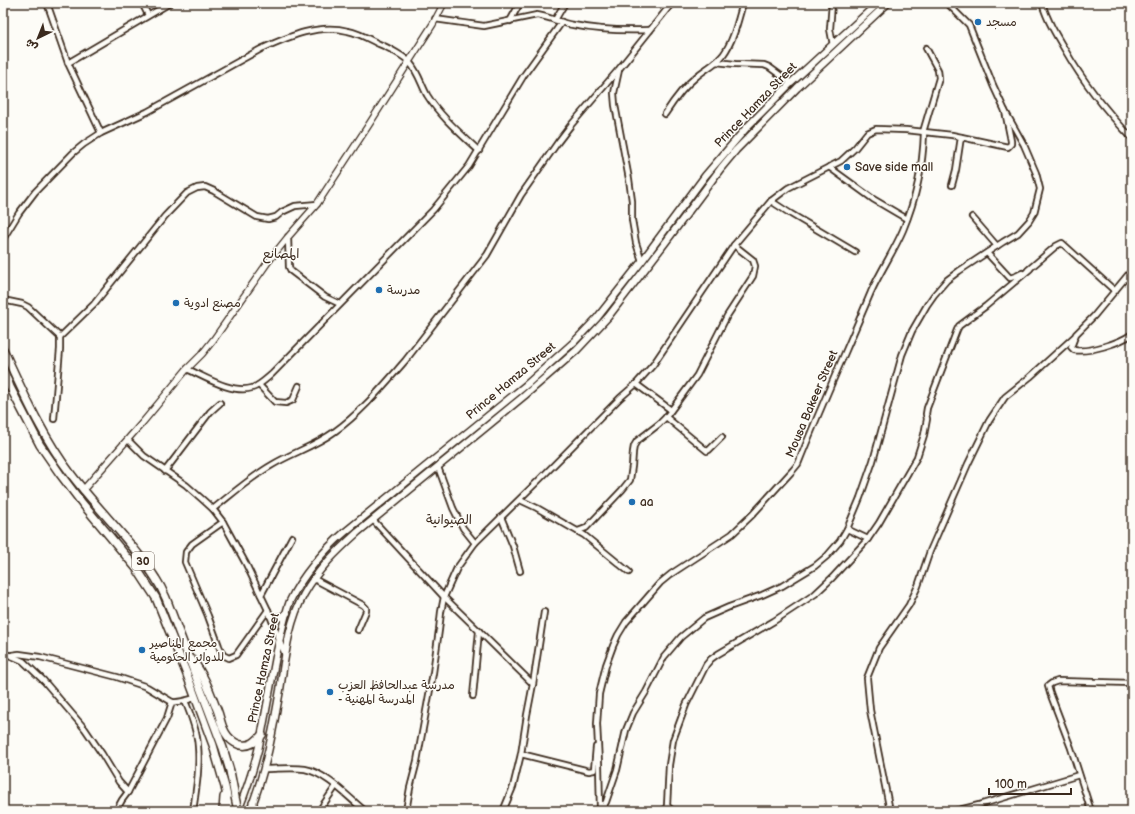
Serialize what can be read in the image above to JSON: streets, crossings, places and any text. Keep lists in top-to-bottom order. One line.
{"streets":{"main road":["Prince Hamza Street","30"],"street":["Mousa Bakeer Street"]},"crossings":[["Prince Hamza Street","30"]],"districts":["المصانع","الصيوانية"],"places":["مسجد","Save side mall","مدرسة","مصنع ادوية","aa","مجمع المناصير للدوائر الحكومية","مدرسة عبدالحافظ العزب - المدرسة المهنية"],"scale_bar":"100 m","north":"bottom left"}
